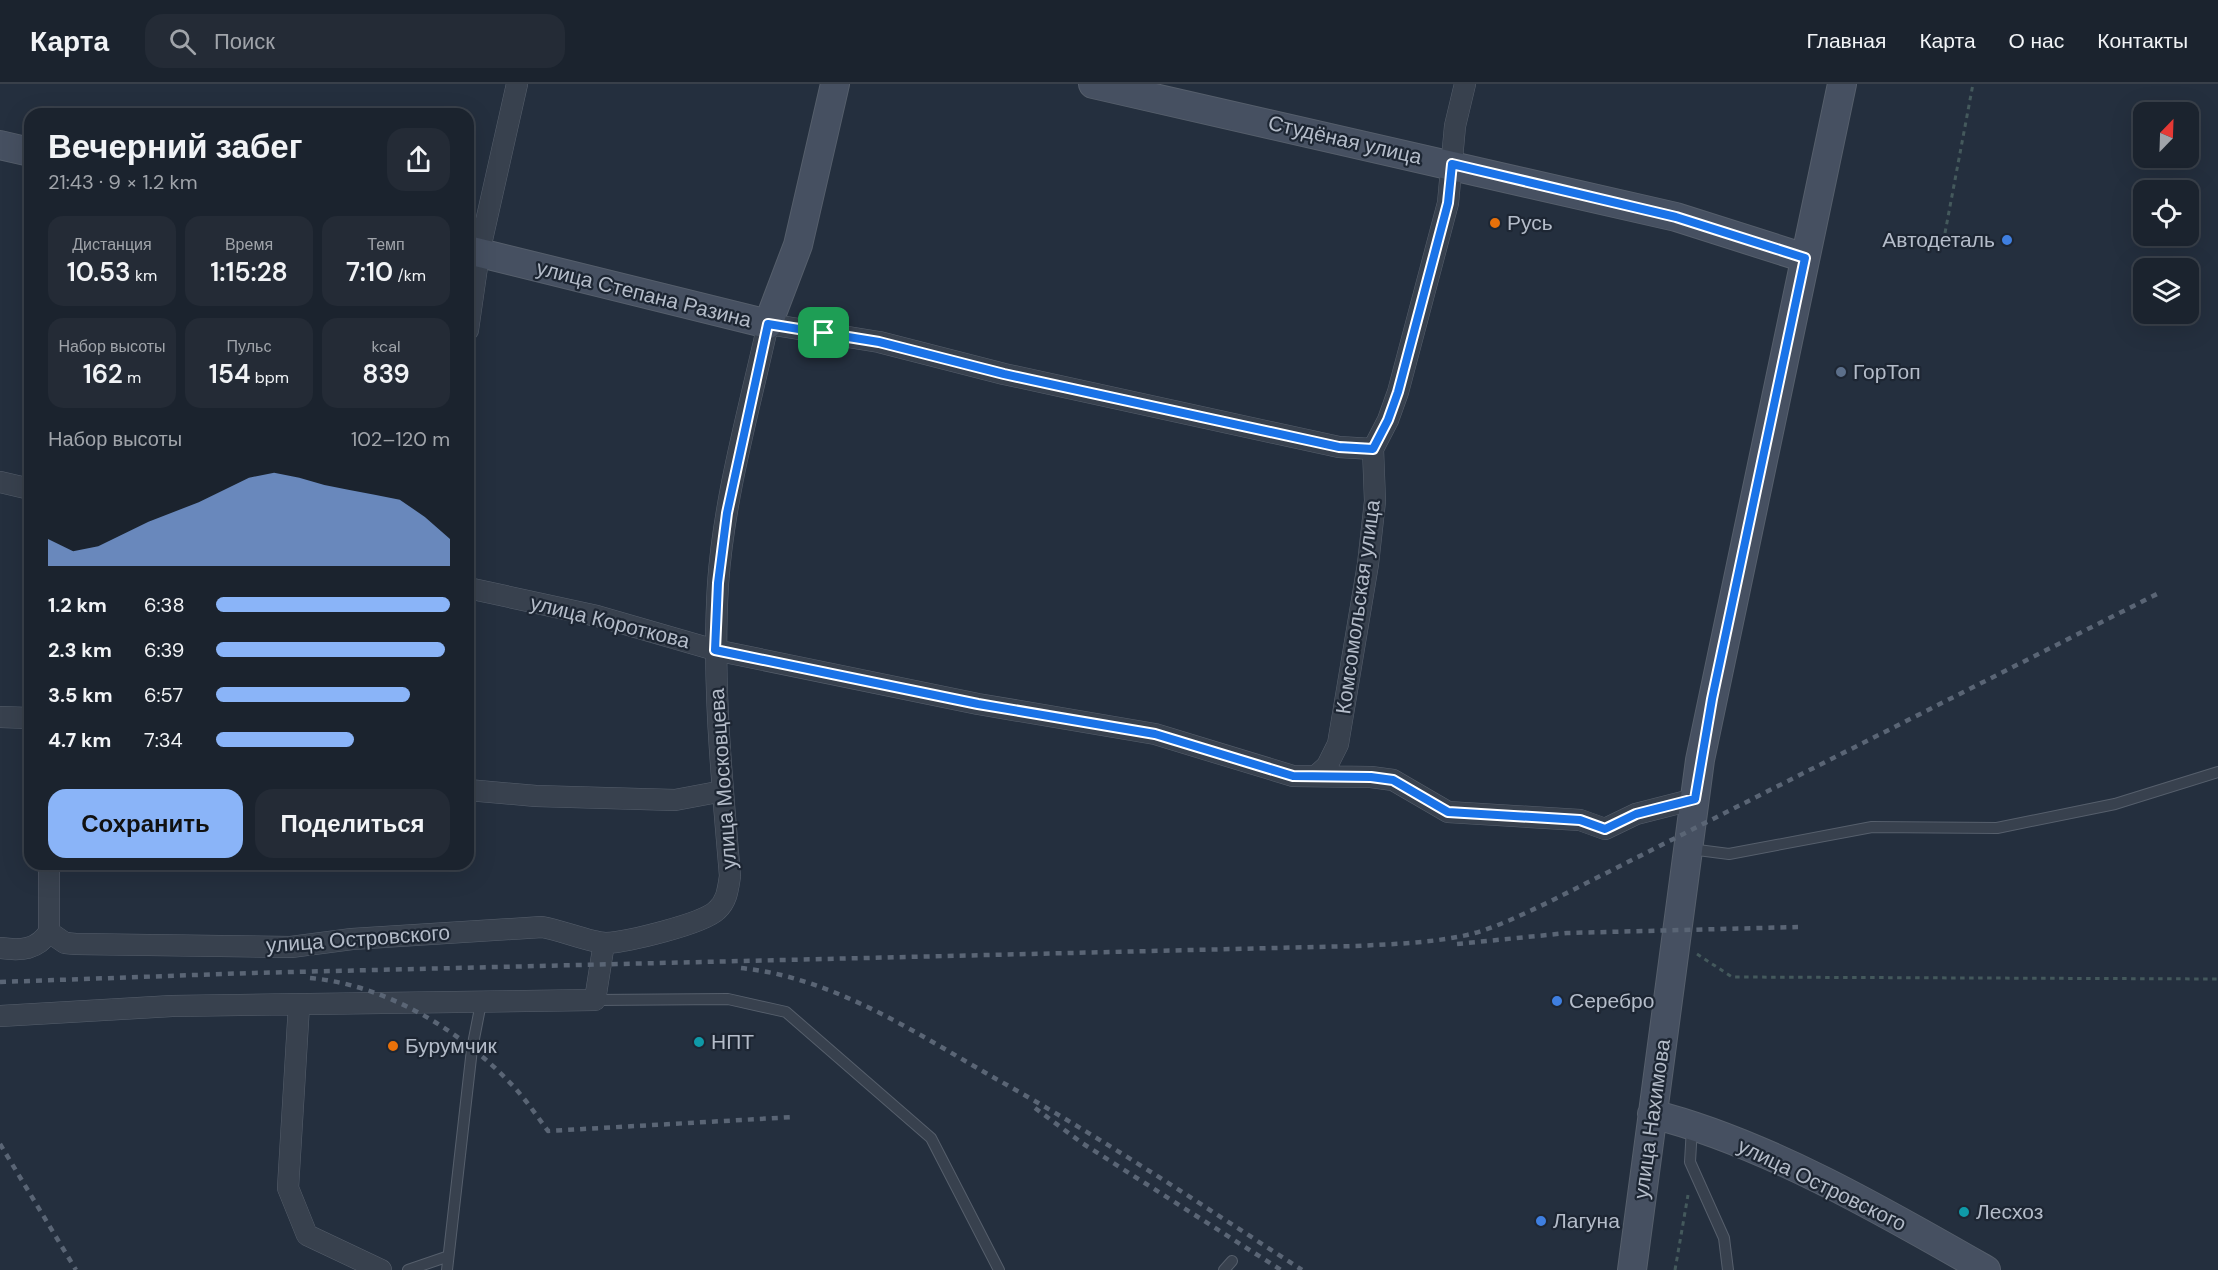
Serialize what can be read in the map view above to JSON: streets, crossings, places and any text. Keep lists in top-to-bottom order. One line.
{"streets":{"street":["Студёная улица","улица Степана Разина","Комсомольская улица","улица Короткова","улица Московцева","улица Островского","улица Нахимова"]},"crossings":[["Студёная улица","Комсомольская улица"],["Студёная улица","улица Нахимова"],["улица Степана Разина","Комсомольская улица"],["улица Степана Разина","улица Московцева"],["Комсомольская улица","улица Короткова"],["улица Короткова","улица Московцева"],["улица Короткова","улица Нахимова"],["улица Московцева","улица Островского"],["улица Островского","улица Нахимова"]],"places":["Русь","Автодеталь","ГорТоп","Серебро","НПТ","Бурумчик","Лесхоз","Лагуна"],"north":"top right","page":{"header":"Карта","search":"Поиск","nav":["Главная","Карта","О нас","Контакты"],"heading":["Вечерний забег","21:43 · 9 × 1.2 km"],"stats":[["Дистанция","10.53 km"],["Время","1:15:28"],["Темп","7:10 /km"],["Набор высоты","162 m"],["Пульс","154 bpm"],["kcal","839"]],"chart":["Набор высоты","102–120 m"],"list":[{"name":"1.2 km","note":"6:38"},{"name":"2.3 km","note":"6:39"},{"name":"3.5 km","note":"6:57"},{"name":"4.7 km","note":"7:34"}],"buttons":["Сохранить","Поделиться"]}}
